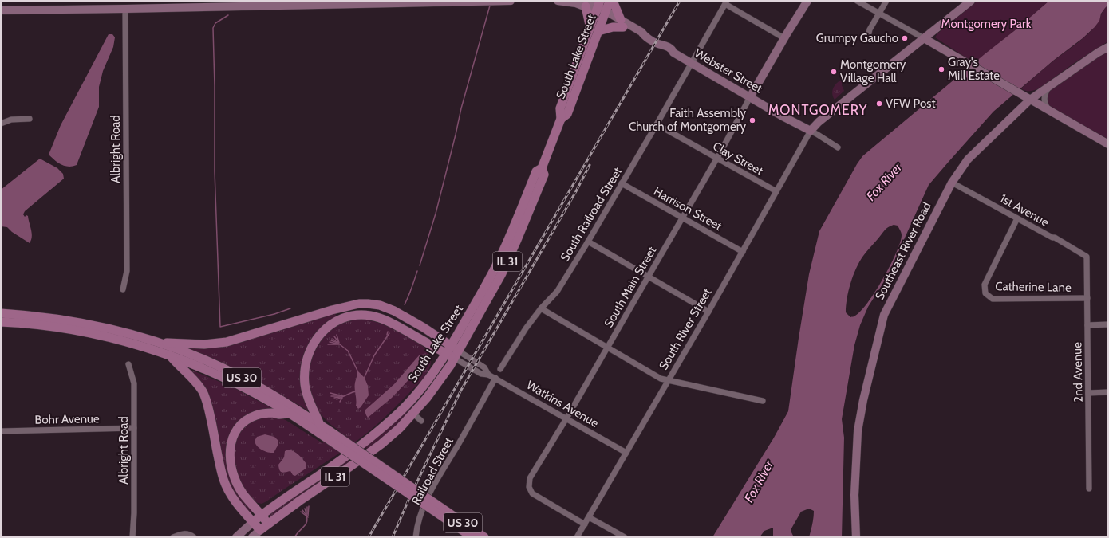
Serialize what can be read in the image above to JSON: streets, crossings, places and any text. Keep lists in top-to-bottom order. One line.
{"streets":{"main road":["South Lake Street","IL 31","US 30"],"street":["Webster Street","Albright Road","Clay Street","Harrison Street","1st Avenue","South Railroad Street","Southeast River Road","South Main Street","Catherine Lane","South River Street","2nd Avenue","Watkins Avenue","Bohr Avenue","Railroad Street"]},"crossings":[["South Lake Street","Webster Street"],["South Lake Street","Watkins Avenue"],["Webster Street","South Railroad Street"],["Webster Street","South Main Street"],["Webster Street","South River Street"],["Albright Road","Bohr Avenue"],["Clay Street","South Railroad Street"],["Clay Street","South Main Street"],["Clay Street","South River Street"],["Harrison Street","South Railroad Street"],["Harrison Street","South Main Street"],["Harrison Street","South River Street"],["1st Avenue","Southeast River Road"],["1st Avenue","Catherine Lane"],["1st Avenue","2nd Avenue"],["South Main Street","South River Street"],["South Main Street","Watkins Avenue"],["Catherine Lane","2nd Avenue"],["South River Street","Watkins Avenue"],["Watkins Avenue","Railroad Street"]],"districts":["MONTGOMERY"],"water":["Fox River"],"parks":["Montgomery Park"],"places":["Grumpy Gaucho","Gray's Mill Estate","Montgomery Village Hall","VFW Post","Faith Assembly Church of Montgomery"]}
